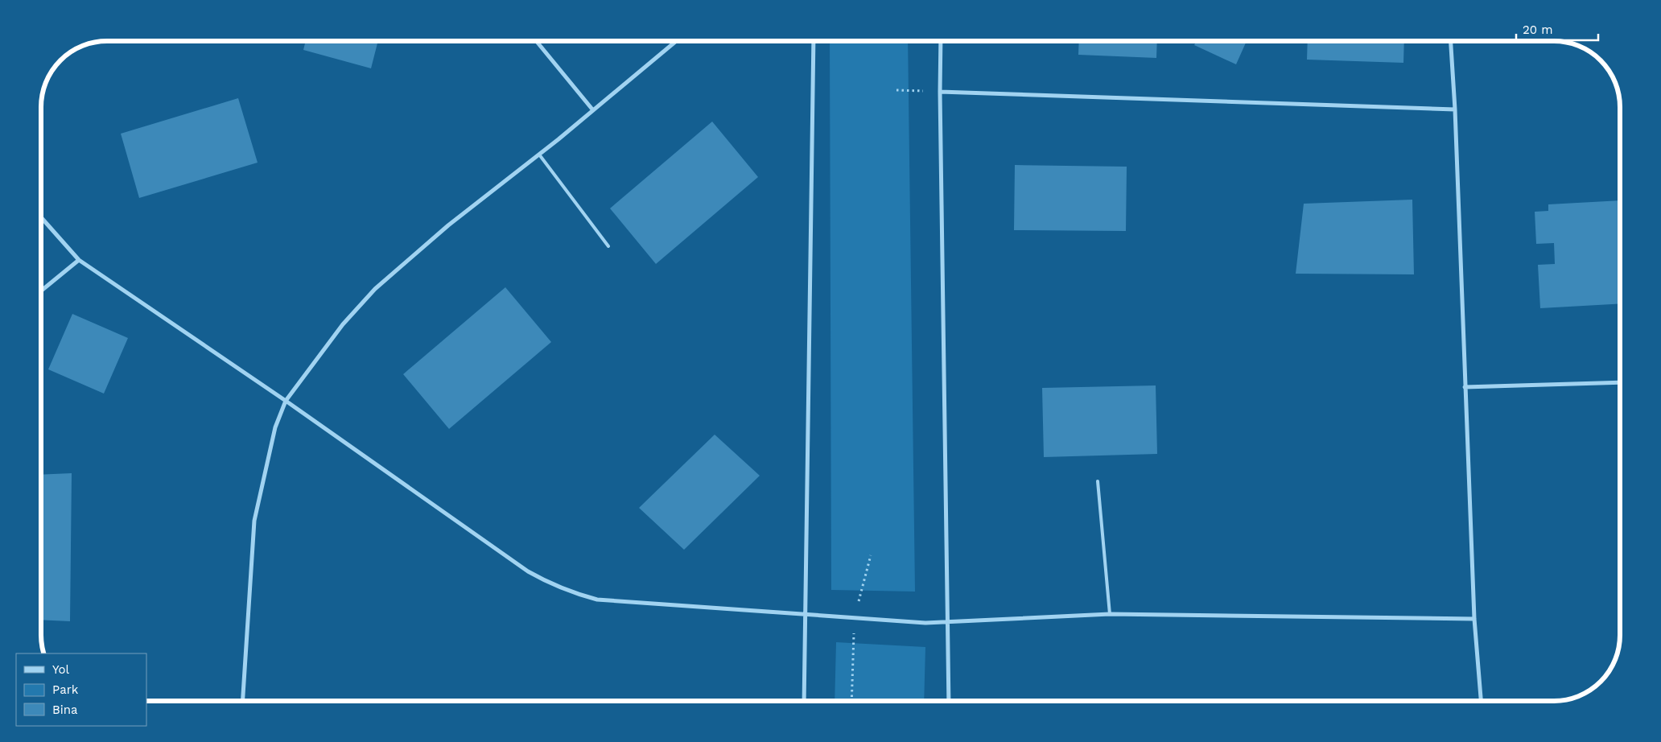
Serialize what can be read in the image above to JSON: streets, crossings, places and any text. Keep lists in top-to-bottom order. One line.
{"legend":["Yol","Park","Bina"],"scale_bar":"20 m"}
